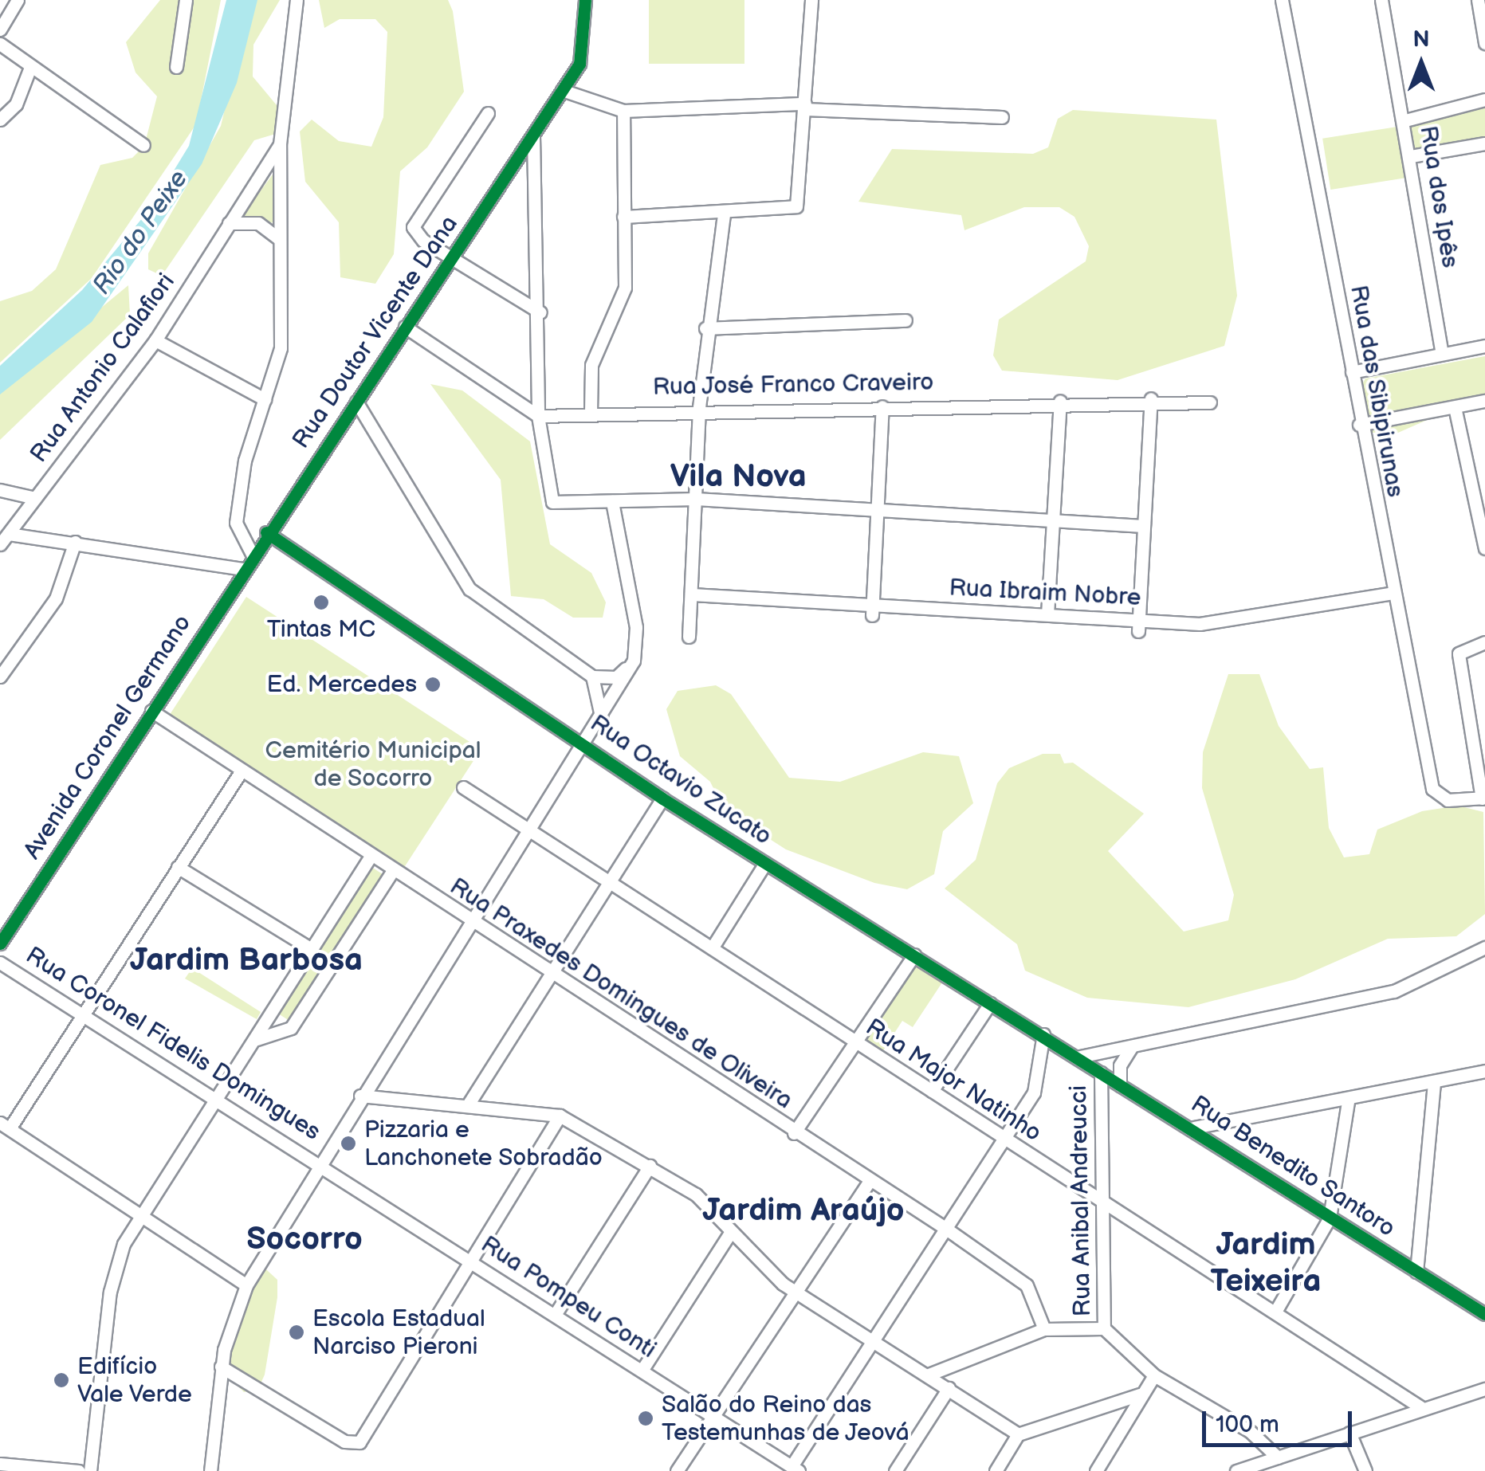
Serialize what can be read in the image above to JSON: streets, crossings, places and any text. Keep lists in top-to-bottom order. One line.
{"streets":{"street":["Rua dos Ipês","Rua Doutor Vicente Dana","Rua Antonio Calafiori","Rua José Franco Craveiro","Rua das Sibipirunas","Rua Ibraim Nobre","Avenida Coronel Germano","Rua Octavio Zucato","Rua Praxedes Domingues de Oliveira","Rua Coronel Fidelis Domingues","Rua Major Natinho","Rua Benedito Santoro","Rua Anibal Andreucci","Rua Pompeu Conti"]},"crossings":[["Rua Doutor Vicente Dana","Avenida Coronel Germano"],["Rua Doutor Vicente Dana","Rua Octavio Zucato"],["Rua das Sibipirunas","Rua Ibraim Nobre"],["Avenida Coronel Germano","Rua Praxedes Domingues de Oliveira"],["Rua Octavio Zucato","Rua Benedito Santoro"],["Rua Coronel Fidelis Domingues","Rua Pompeu Conti"],["Rua Major Natinho","Rua Anibal Andreucci"],["Rua Benedito Santoro","Rua Anibal Andreucci"]],"districts":["Vila Nova","Jardim Barbosa","Jardim Araújo","Socorro","Jardim Teixeira"],"water":["Rio do Peixe"],"parks":["Cemitério Municipal de Socorro"],"places":["Tintas MC","Ed. Mercedes","Pizzaria e Lanchonete Sobradão","Escola Estadual Narciso Pieroni","Edifício Vale Verde","Salão do Reino das Testemunhas de Jeová"],"scale_bar":"100 m","north":"top"}
